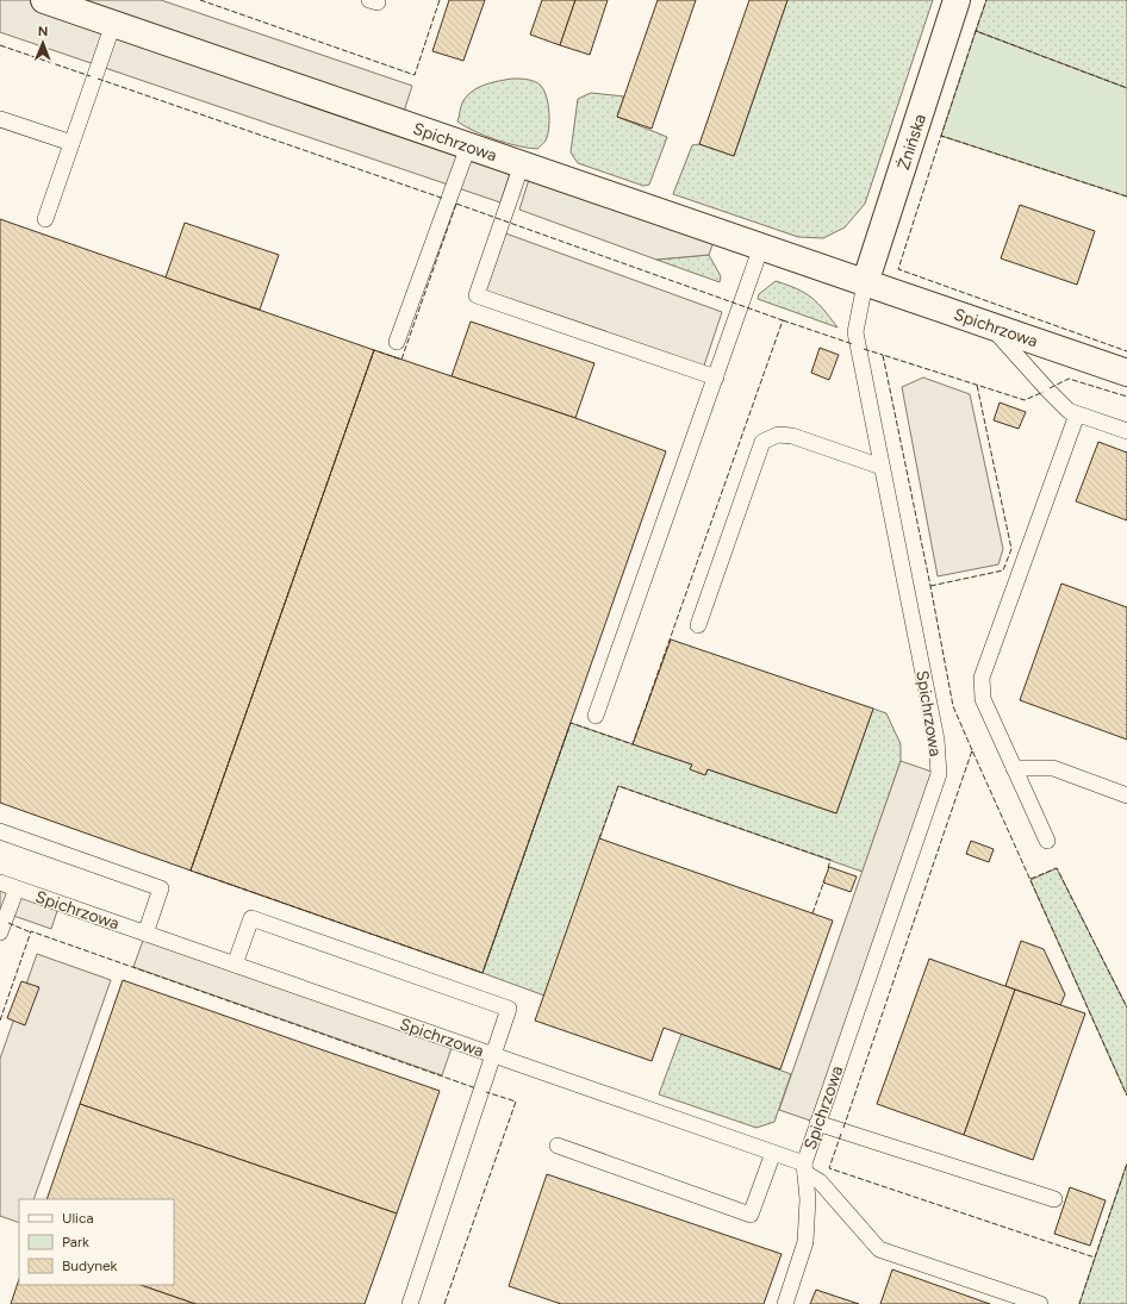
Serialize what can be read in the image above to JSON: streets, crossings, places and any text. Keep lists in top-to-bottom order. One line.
{"streets":{"street":["Spichrzowa","Żnińska"]},"crossings":[["Spichrzowa","Żnińska"]],"legend":["Ulica","Park","Budynek"],"north":"top"}
